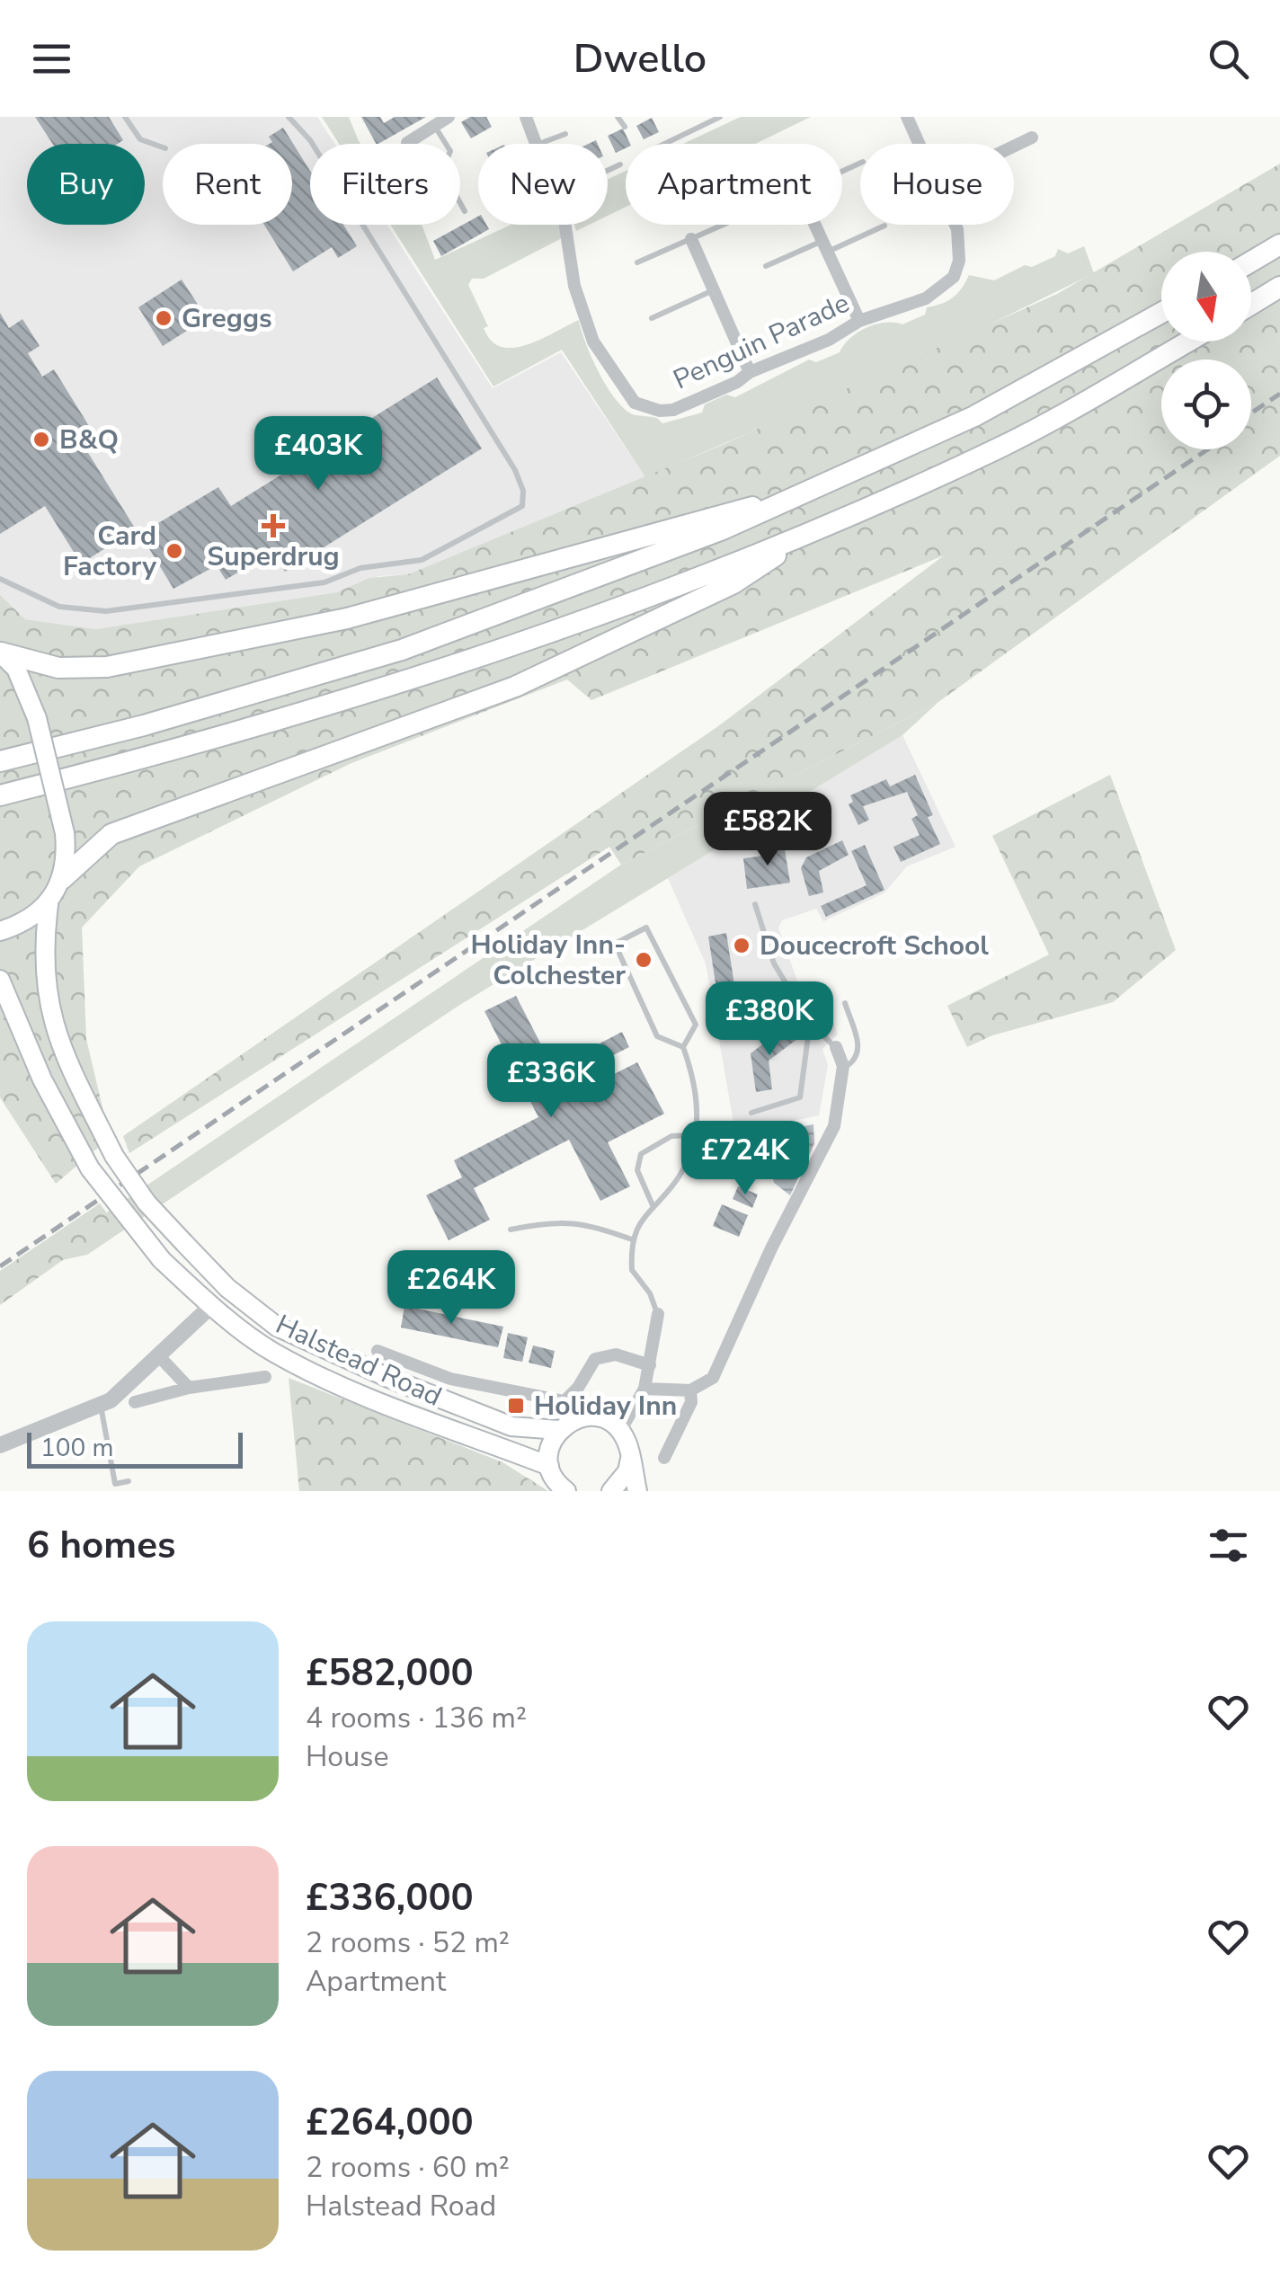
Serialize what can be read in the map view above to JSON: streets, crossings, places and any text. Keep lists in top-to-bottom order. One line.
{"streets":{"main road":["Halstead Road"],"street":["Penguin Parade"]},"places":{"other":["Greggs","B&Q","Card Factory","Doucecroft School","Holiday Inn- Colchester"],"health":["Superdrug"],"transit":["Holiday Inn"]},"scale_bar":"100 m","north":"bottom","page":{"header":"Dwello","chip":["Buy","Rent","Filters","New","Apartment","House"],"price":["£403K","£582K","£380K","£336K","£724K","£264K"],"scale":"100 m","heading":"6 homes","list":[{"name":"£582,000","note":"4 rooms · 136 m² · House"},{"name":"£336,000","note":"2 rooms · 52 m² · Apartment"},{"name":"£264,000","note":"2 rooms · 60 m² · Halstead Road"}]}}
